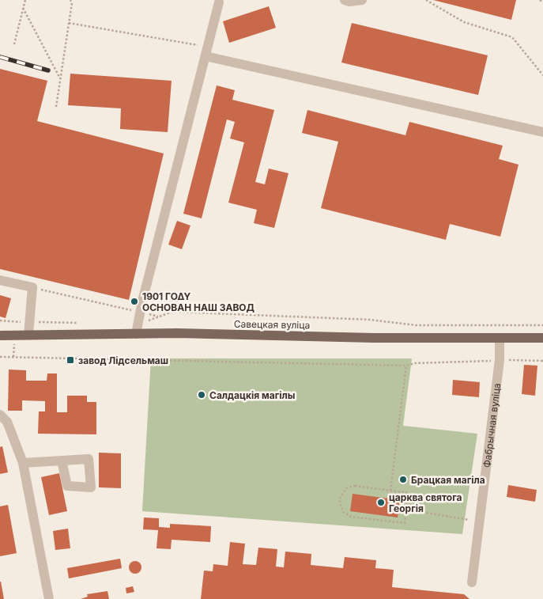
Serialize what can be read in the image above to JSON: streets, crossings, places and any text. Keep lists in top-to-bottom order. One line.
{"streets":{"main road":["Савецкая вуліца"],"street":["Фабрычная вуліца"]},"crossings":[["Савецкая вуліца","Фабрычная вуліца"]],"places":{"other":["1901 ΓΟΔΥ ОСНОВАН НАШ ЗАВОД","Салдацкія магілы","Брацкая магіла","царква святога Георгія"],"transit":["завод Лідсельмаш"]}}
